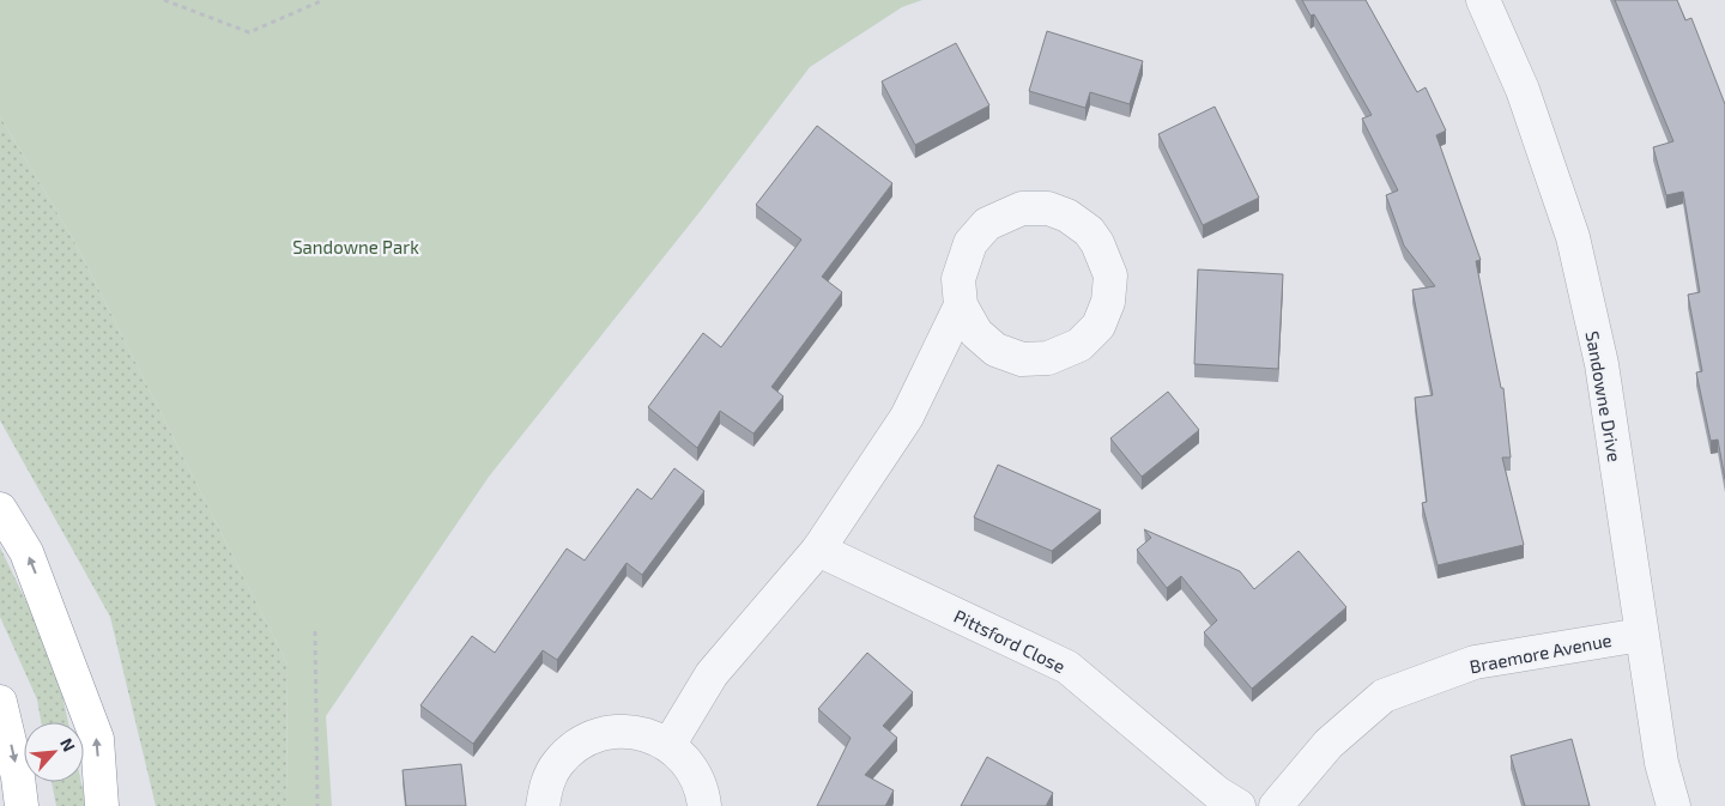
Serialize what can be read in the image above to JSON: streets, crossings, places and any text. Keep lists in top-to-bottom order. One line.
{"streets":{"street":["Sandowne Drive","Pittsford Close","Braemore Avenue"]},"crossings":[["Sandowne Drive","Braemore Avenue"]],"parks":["Sandowne Park"],"north":"top right"}
